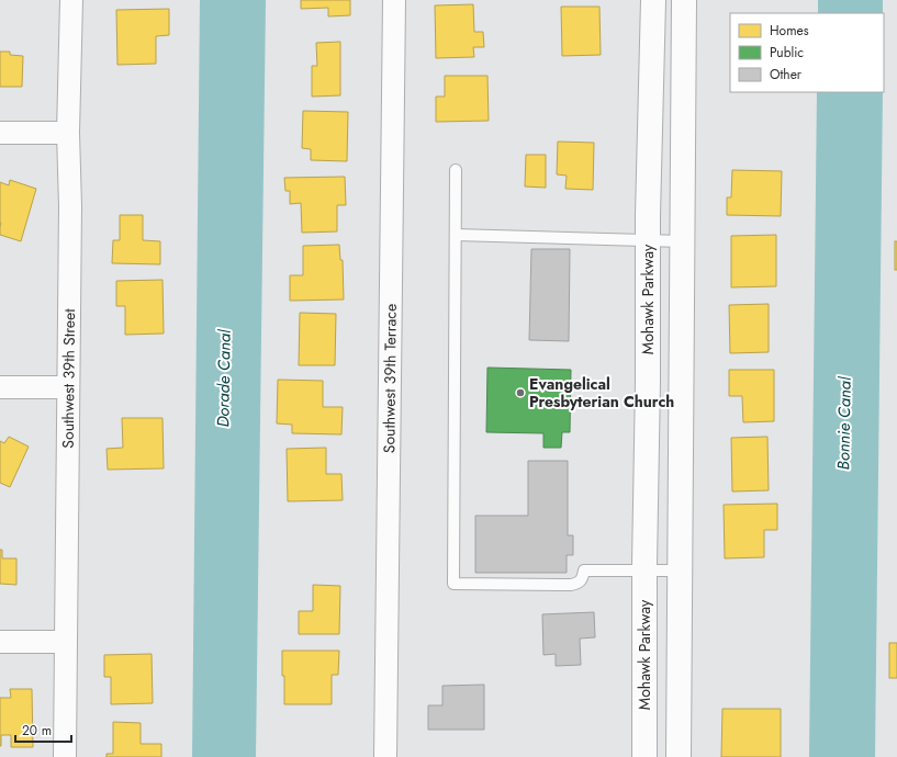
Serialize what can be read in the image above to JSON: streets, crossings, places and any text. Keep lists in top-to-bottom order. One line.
{"streets":{"street":["Mohawk Parkway","Southwest 39th Street","Southwest 39th Terrace"]},"water":["Dorade Canal","Bonnie Canal"],"places":["Evangelical Presbyterian Church"],"legend":["Homes","Public","Other"],"scale_bar":"20 m"}
